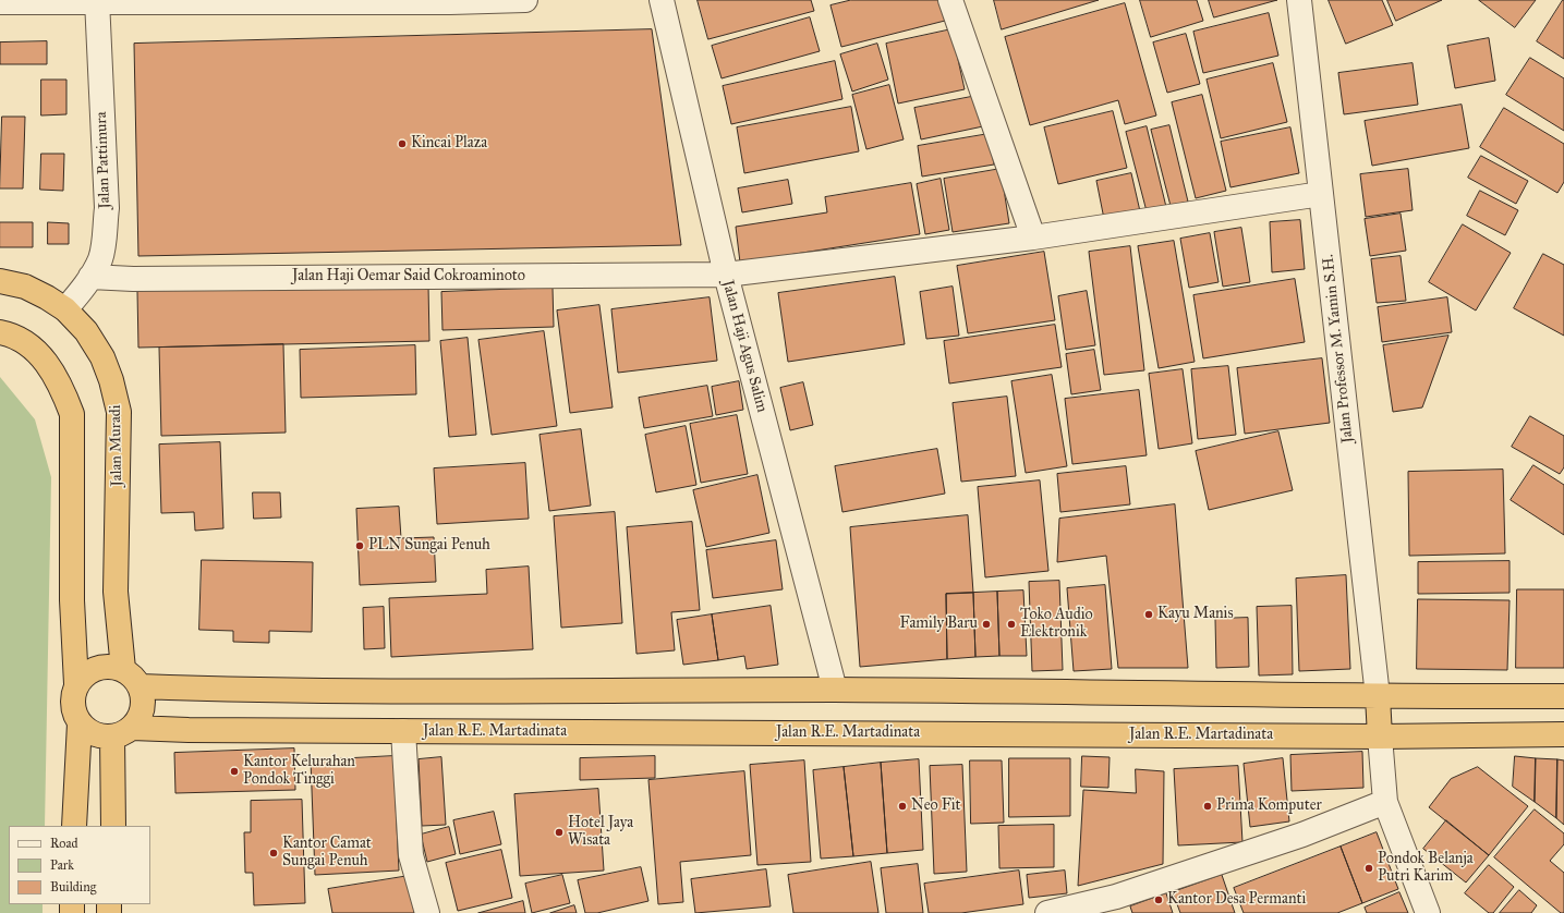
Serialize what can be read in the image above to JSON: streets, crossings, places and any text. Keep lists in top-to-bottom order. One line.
{"streets":{"highway":["Jalan Muradi","Jalan R.E. Martadinata"],"street":["Jalan Pattimura","Jalan Haji Oemar Said Cokroaminoto","Jalan Haji Agus Salim","Jalan Professor M. Yamin S.H."]},"crossings":[["Jalan Pattimura","Jalan Haji Oemar Said Cokroaminoto"],["Jalan Pattimura","Jalan Muradi"],["Jalan Haji Oemar Said Cokroaminoto","Jalan Haji Agus Salim"],["Jalan Haji Oemar Said Cokroaminoto","Jalan Professor M. Yamin S.H."],["Jalan Muradi","Jalan R.E. Martadinata"]],"places":["Kincai Plaza","PLN Sungai Penuh","Kayu Manis","Family Baru","Toko Audio Elektronik","Kantor Kelurahan Pondok Tinggi","Neo Fit","Prima Komputer","Hotel Jaya Wisata","Kantor Camat Sungai Penuh","Pondok Belanja Putri Karim","Kantor Desa Permanti"],"legend":["Road","Park","Building"]}
